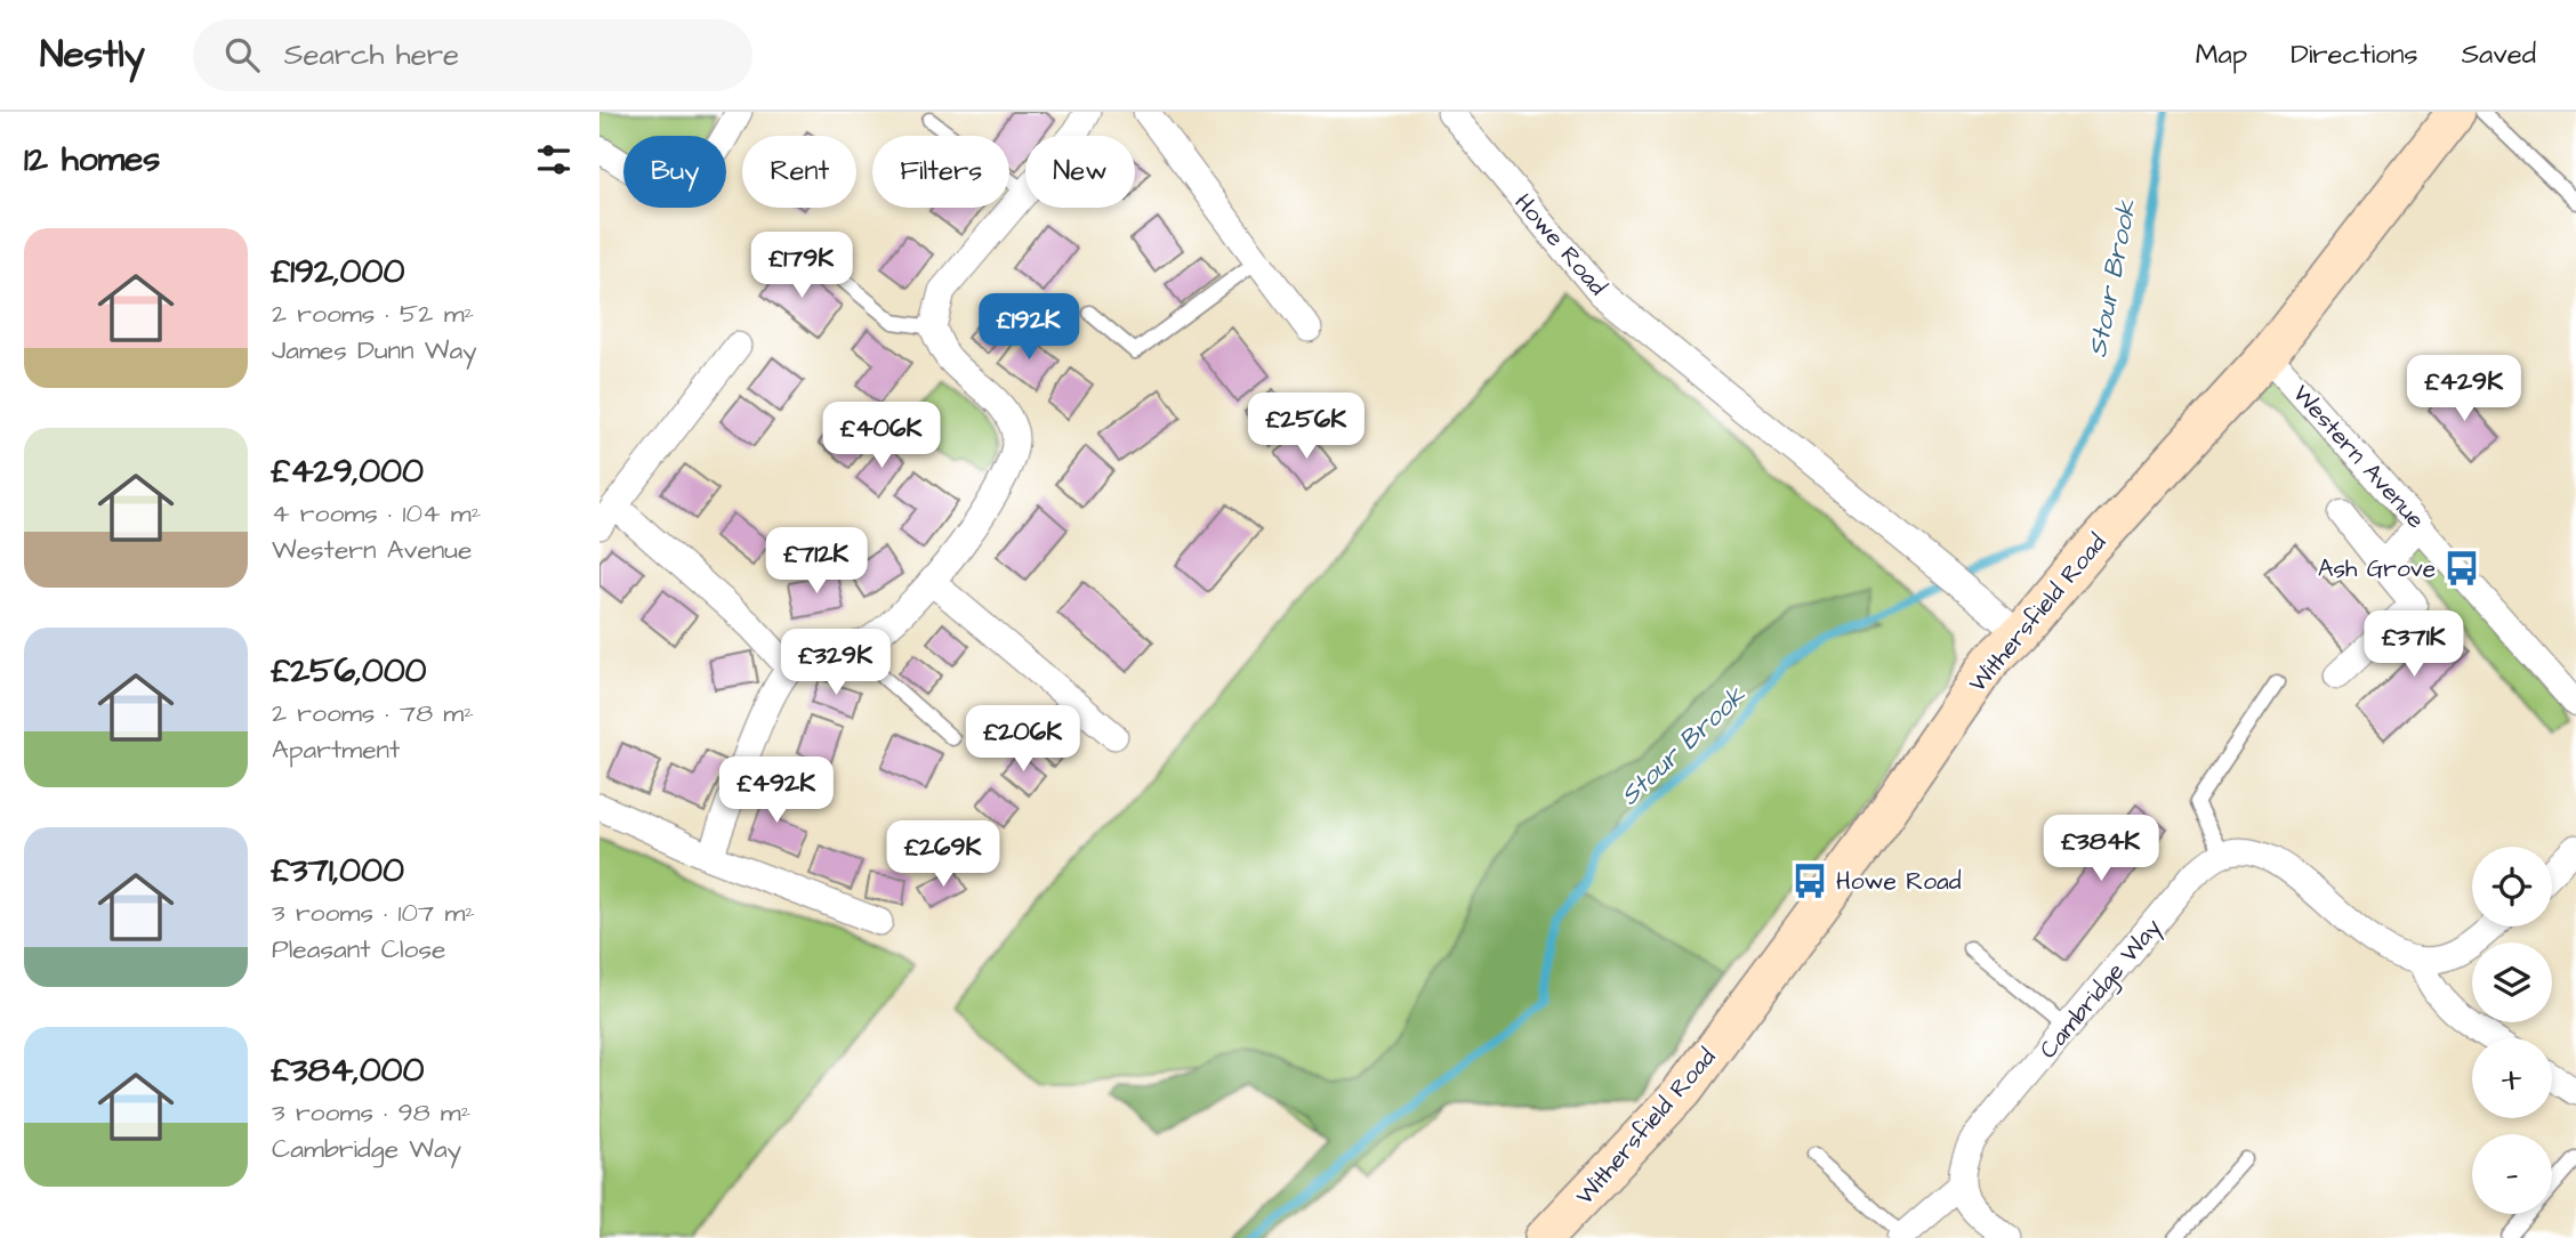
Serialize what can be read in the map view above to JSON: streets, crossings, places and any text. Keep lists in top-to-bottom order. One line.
{"streets":{"street":["Howe Road","Western Avenue","Withersfield Road","Cambridge Way"]},"crossings":[["Howe Road","Withersfield Road"],["Western Avenue","Withersfield Road"]],"water":["Stour Brook"],"places":{"bus stop":["Ash Grove","Howe Road"]},"page":{"header":"Nestly","search":"Search here","nav":["Map","Directions","Saved"],"heading":"12 homes","chip":["Buy","Rent","Filters","New"],"list":[{"name":"£192,000","note":"2 rooms · 52 m² · James Dunn Way"},{"name":"£429,000","note":"4 rooms · 104 m² · Western Avenue"},{"name":"£256,000","note":"2 rooms · 78 m² · Apartment"},{"name":"£371,000","note":"3 rooms · 107 m² · Pleasant Close"},{"name":"£384,000","note":"3 rooms · 98 m² · Cambridge Way"}],"price":["£179K","£192K","£429K","£256K","£406K","£712K","£371K","£329K","£206K","£492K","£384K","£269K"],"map_buttons":["+","−"]}}
